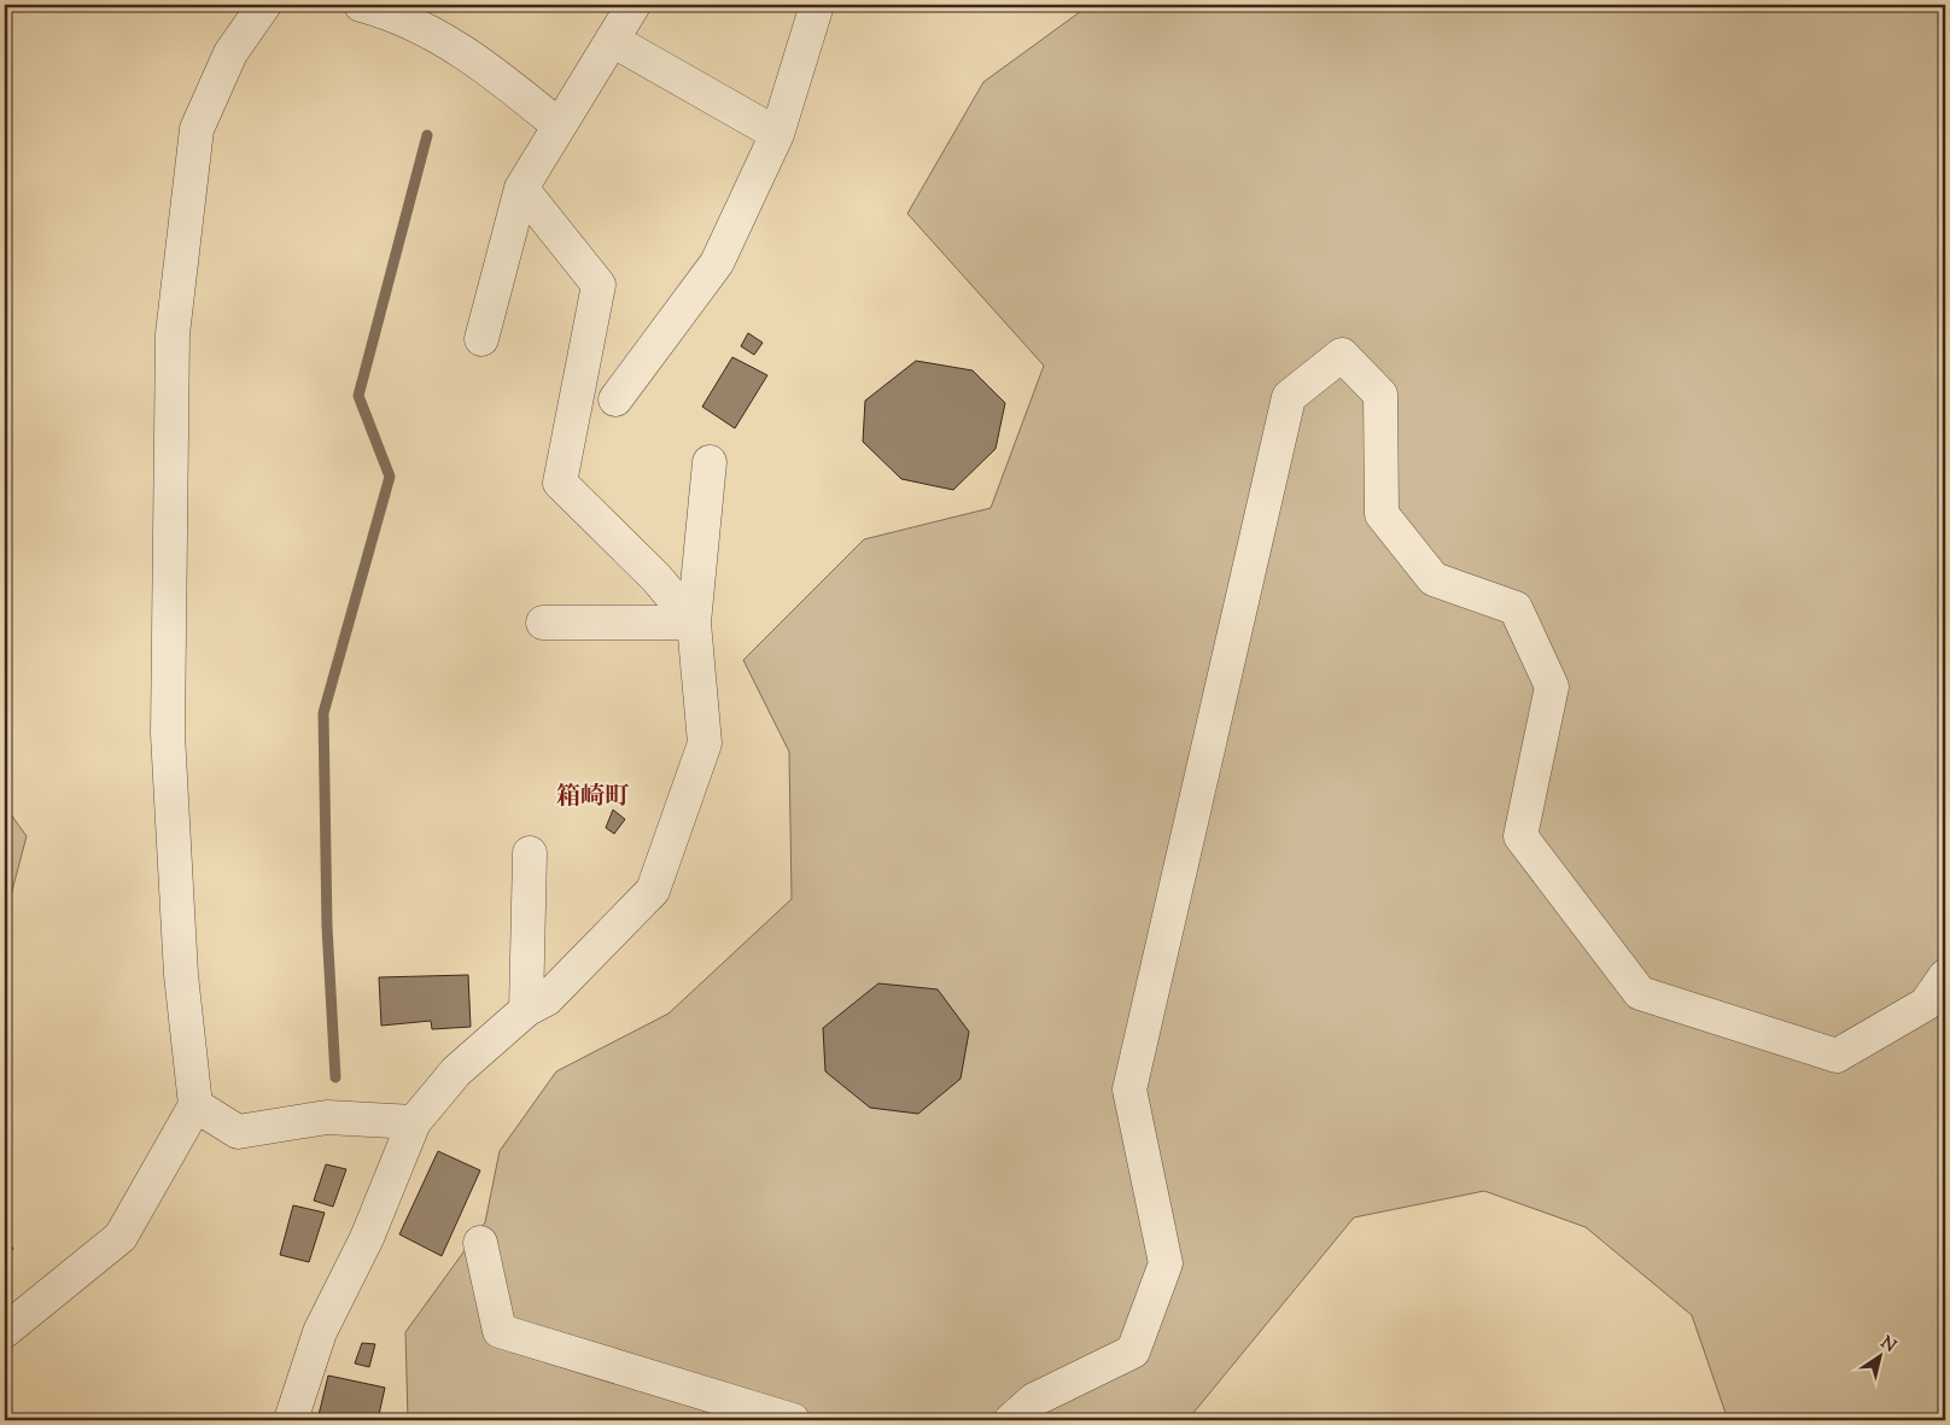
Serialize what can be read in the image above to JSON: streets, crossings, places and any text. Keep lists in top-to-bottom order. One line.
{"districts":["箱崎町"],"north":"top right"}
